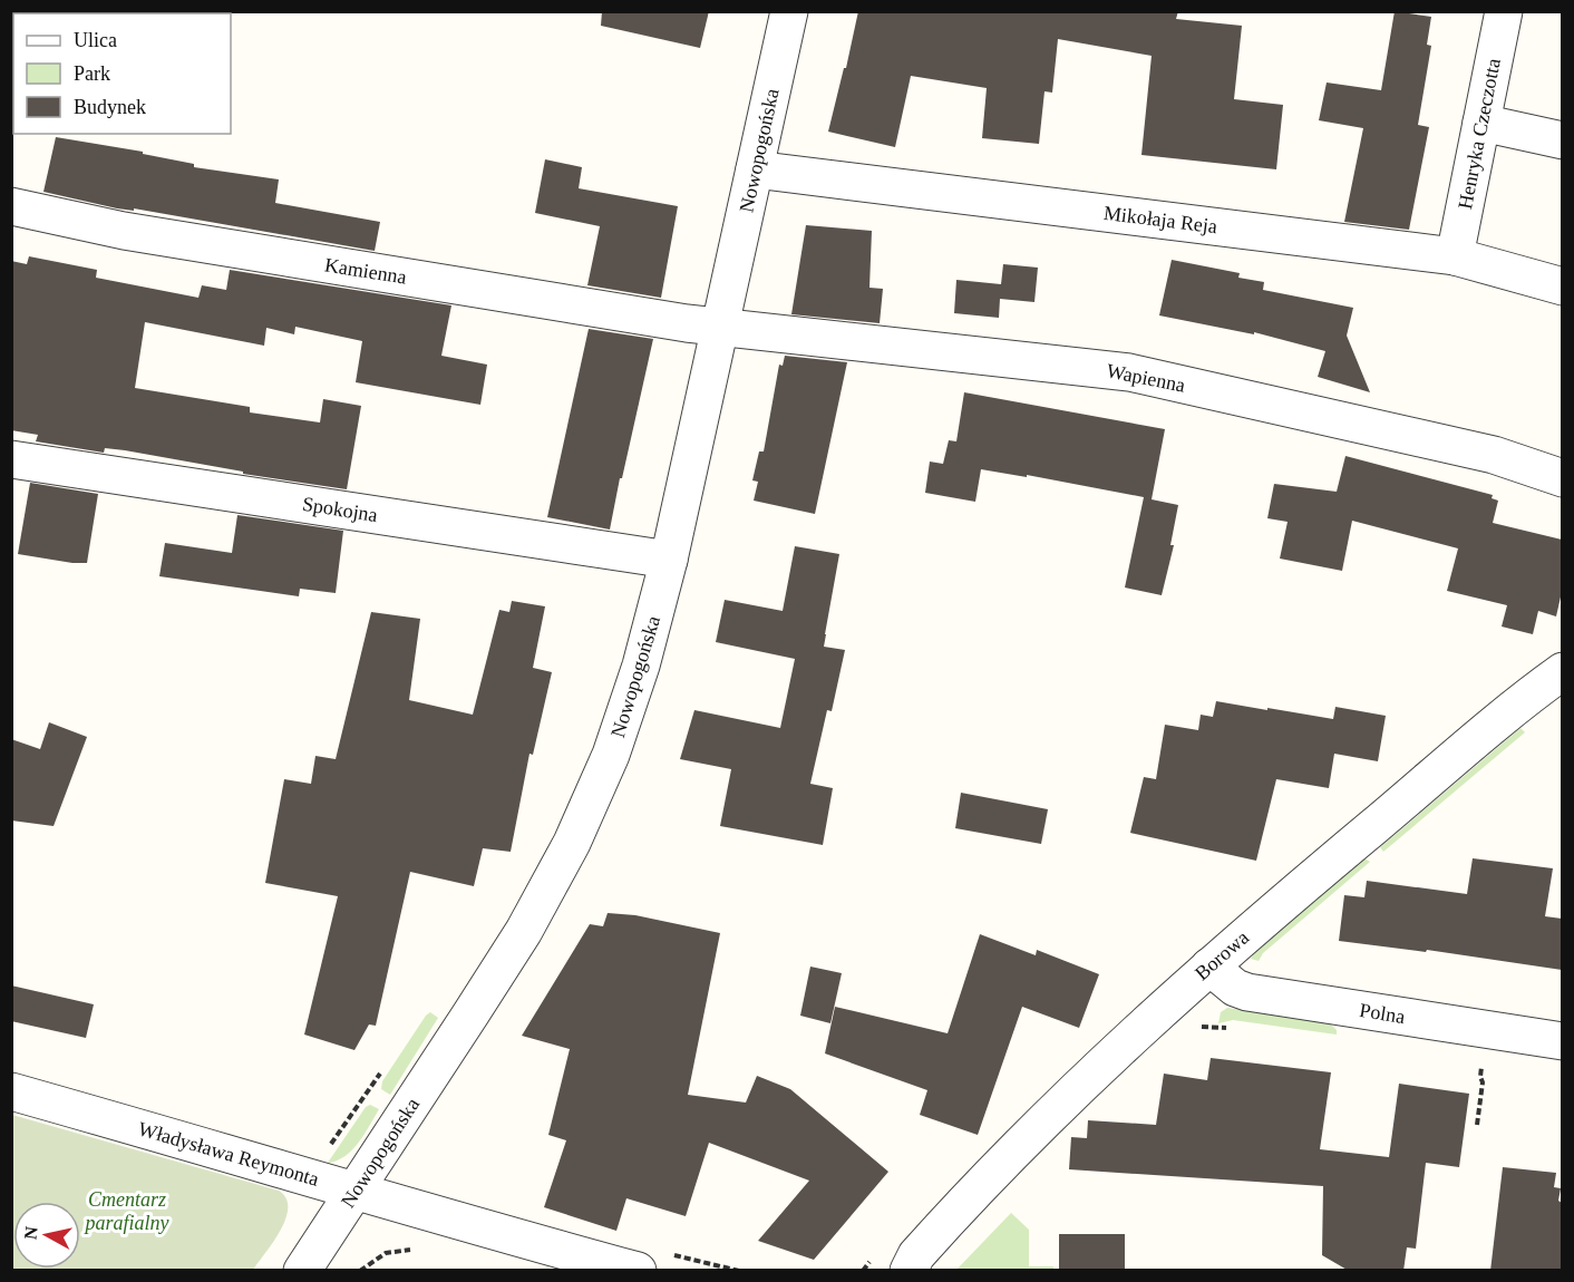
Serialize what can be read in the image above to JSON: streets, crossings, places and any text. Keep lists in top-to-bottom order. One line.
{"streets":{"street":["Henryka Czeczotta","Nowopogońska","Mikołaja Reja","Kamienna","Wapienna","Spokojna","Borowa","Polna","Władysława Reymonta"]},"crossings":[["Henryka Czeczotta","Mikołaja Reja"],["Nowopogońska","Mikołaja Reja"],["Nowopogońska","Kamienna"],["Nowopogońska","Wapienna"],["Nowopogońska","Spokojna"],["Nowopogońska","Władysława Reymonta"],["Kamienna","Wapienna"],["Borowa","Polna"]],"parks":["Cmentarz parafialny"],"legend":["Ulica","Park","Budynek"],"north":"left"}
